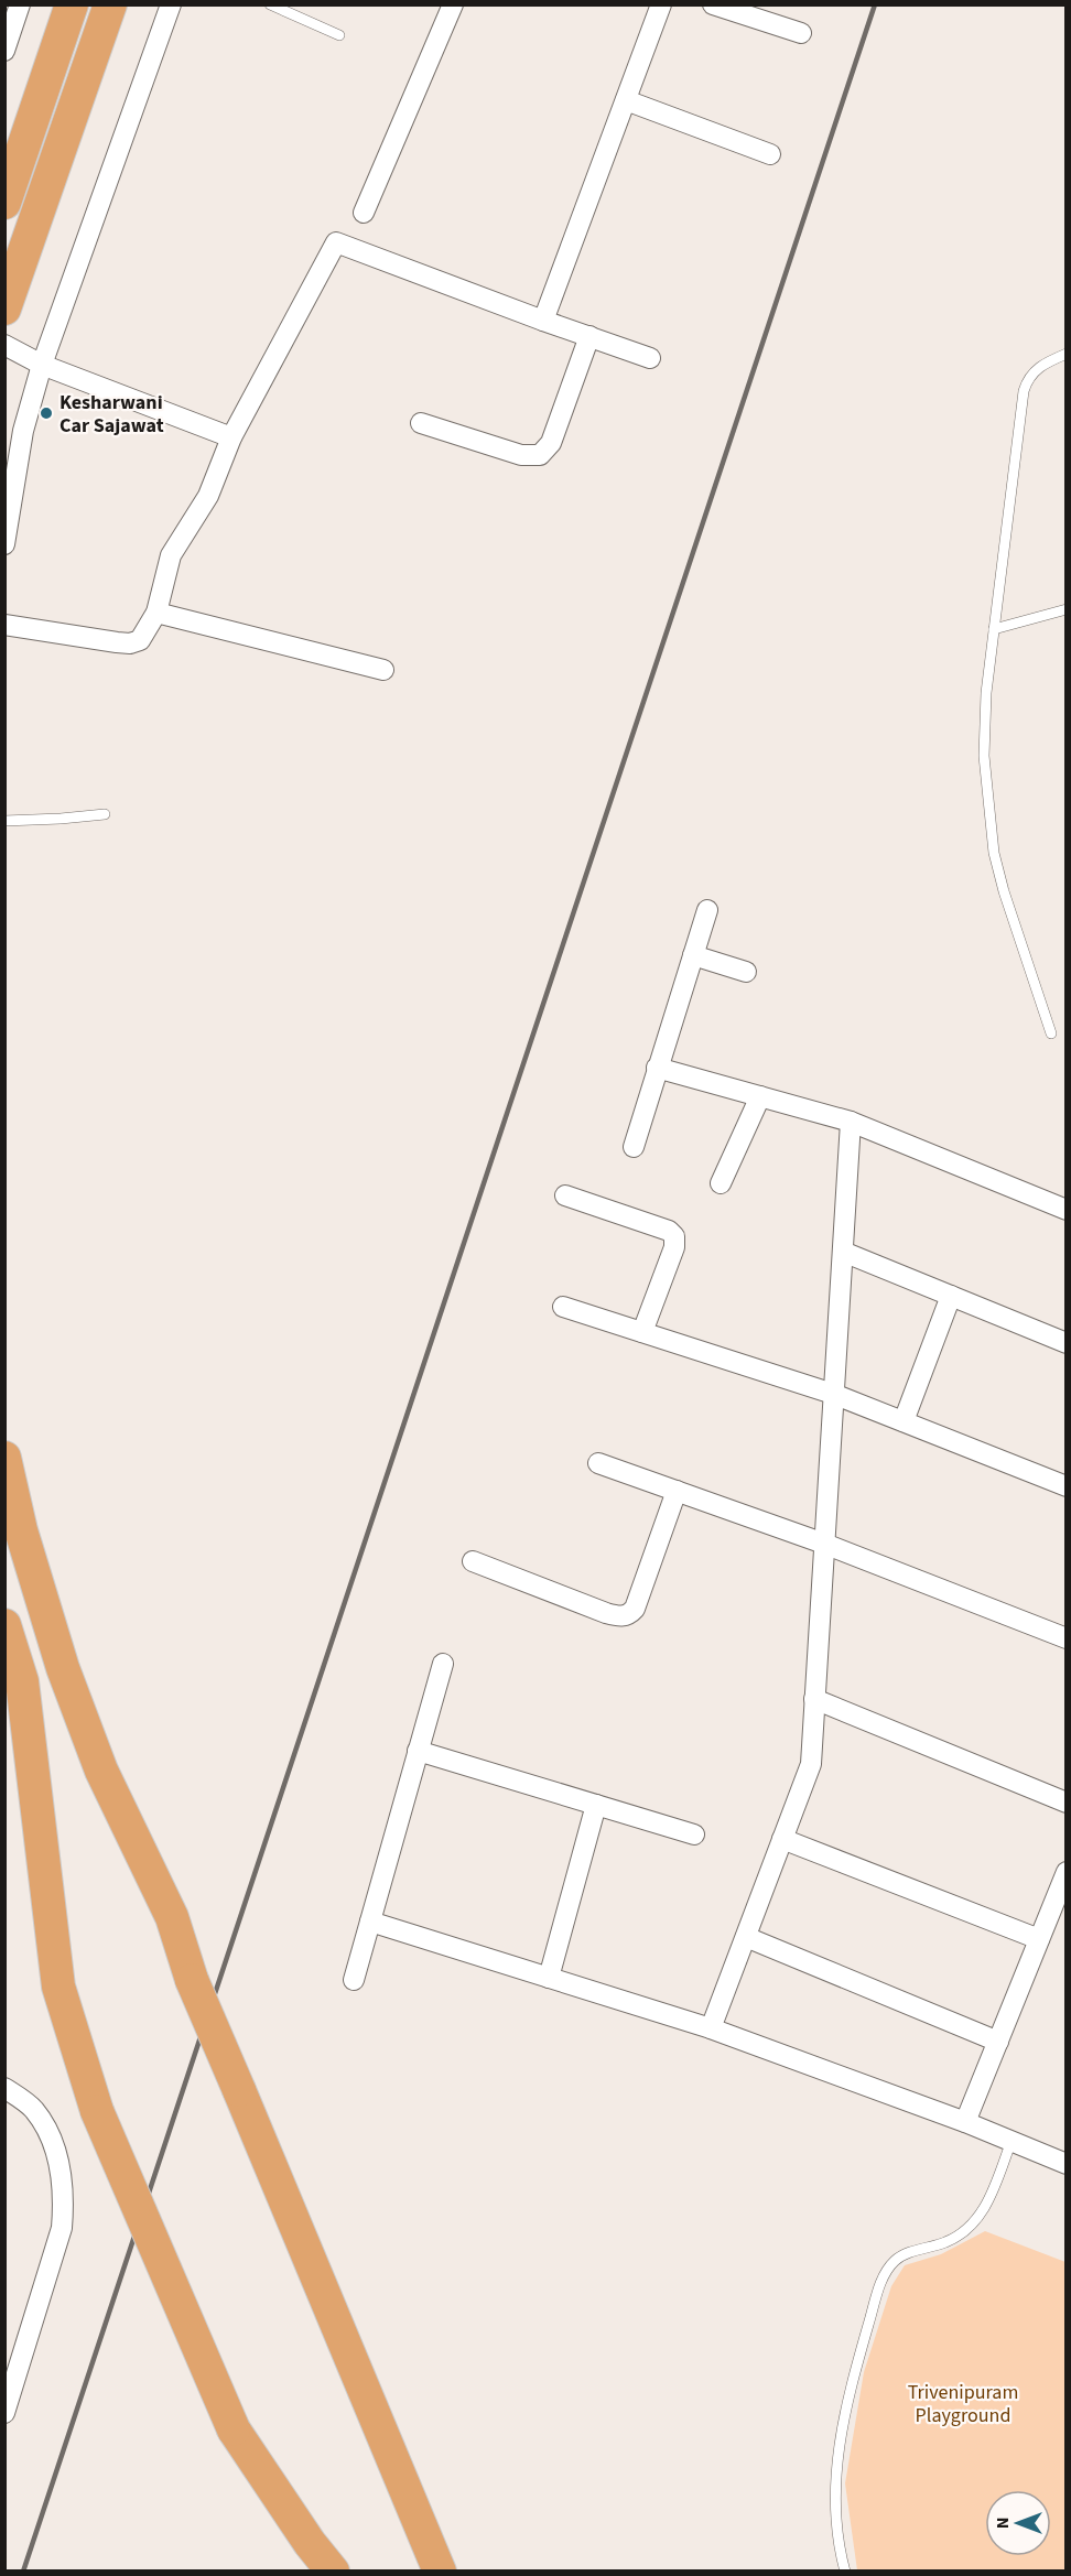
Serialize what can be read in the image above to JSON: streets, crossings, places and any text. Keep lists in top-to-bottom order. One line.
{"parks":["Trivenipuram Playground"],"places":["Kesharwani Car Sajawat"],"north":"left"}
